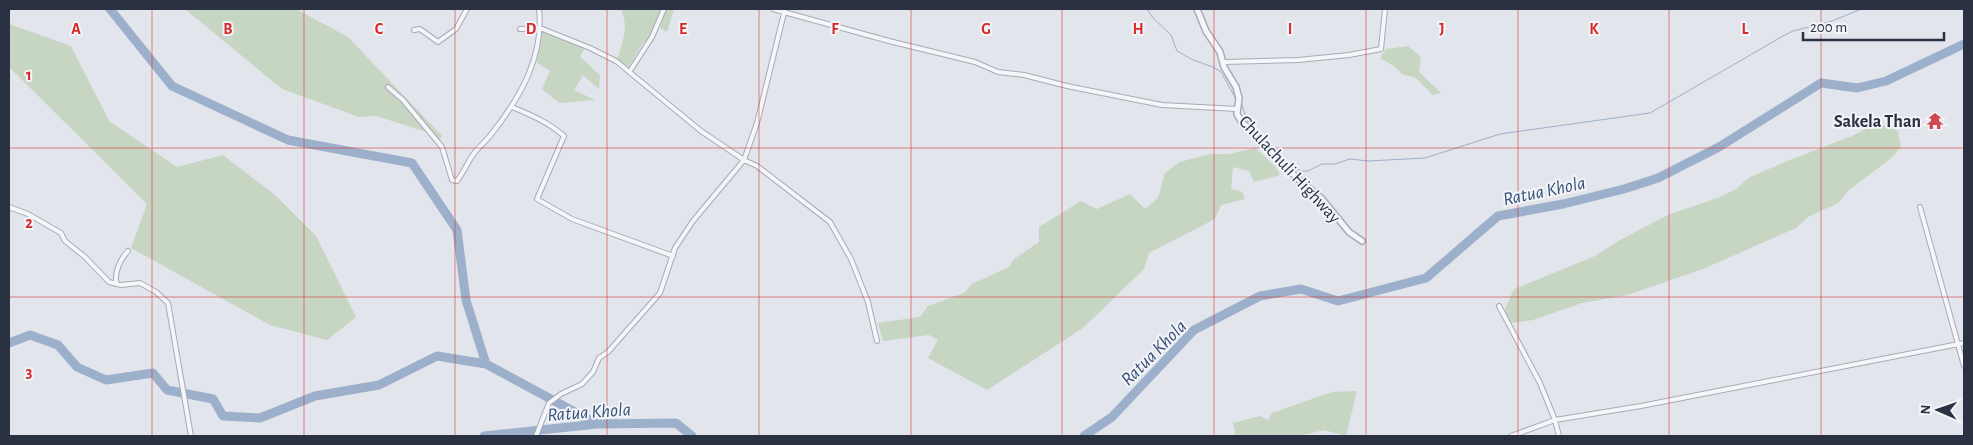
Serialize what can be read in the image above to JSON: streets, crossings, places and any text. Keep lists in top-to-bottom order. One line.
{"streets":{"street":["Chulachuli Highway"]},"water":["Ratua Khola"],"places":{"temple":["Sakela Than"]},"scale_bar":"200 m","north":"left","grid":{"columns":["A","B","C","D","E","F","G","H","I","J","K","L"],"rows":["1","2","3"]}}
